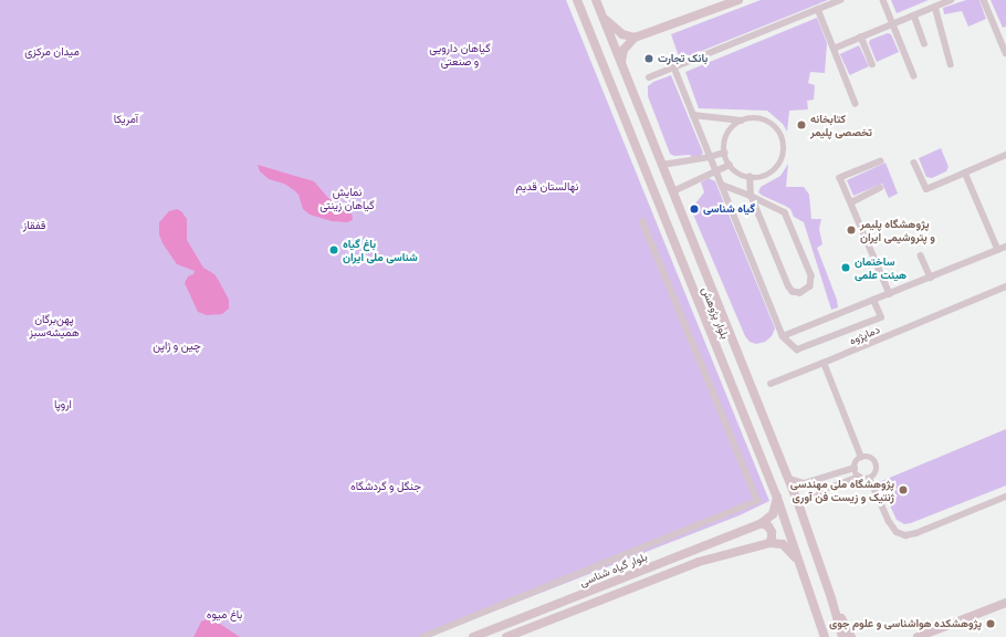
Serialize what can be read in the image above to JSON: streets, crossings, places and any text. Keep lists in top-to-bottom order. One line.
{"streets":{"street":["بلوار پژوهش","دماپژوه","بلوار گیاه شناسی"]},"parks":["گیاهان دارویی و صنعتی","میدان مرکزی","آمریکا","نهالستان قدیم","نمایش گیاهان زینتی","قفقاز","پهن‌برگان همیشه‌سبز","چین و ژاپن","اروپا","جنگل و گردشگاه","باغ میوه"],"places":["بانک تجارت","کتابخانه تخصصی پلیمر","گیاه شناسی","پژوهشگاه پلیمر و پتروشیمی ایران","باغ گیاه‌ شناسی ملی ایران","ساختمان هیئت علمی","پژوهشگاه ملی مهندسی ژنتیک و زیست فن آوری","پژوهشکده هواشناسی و علوم جوی"]}
